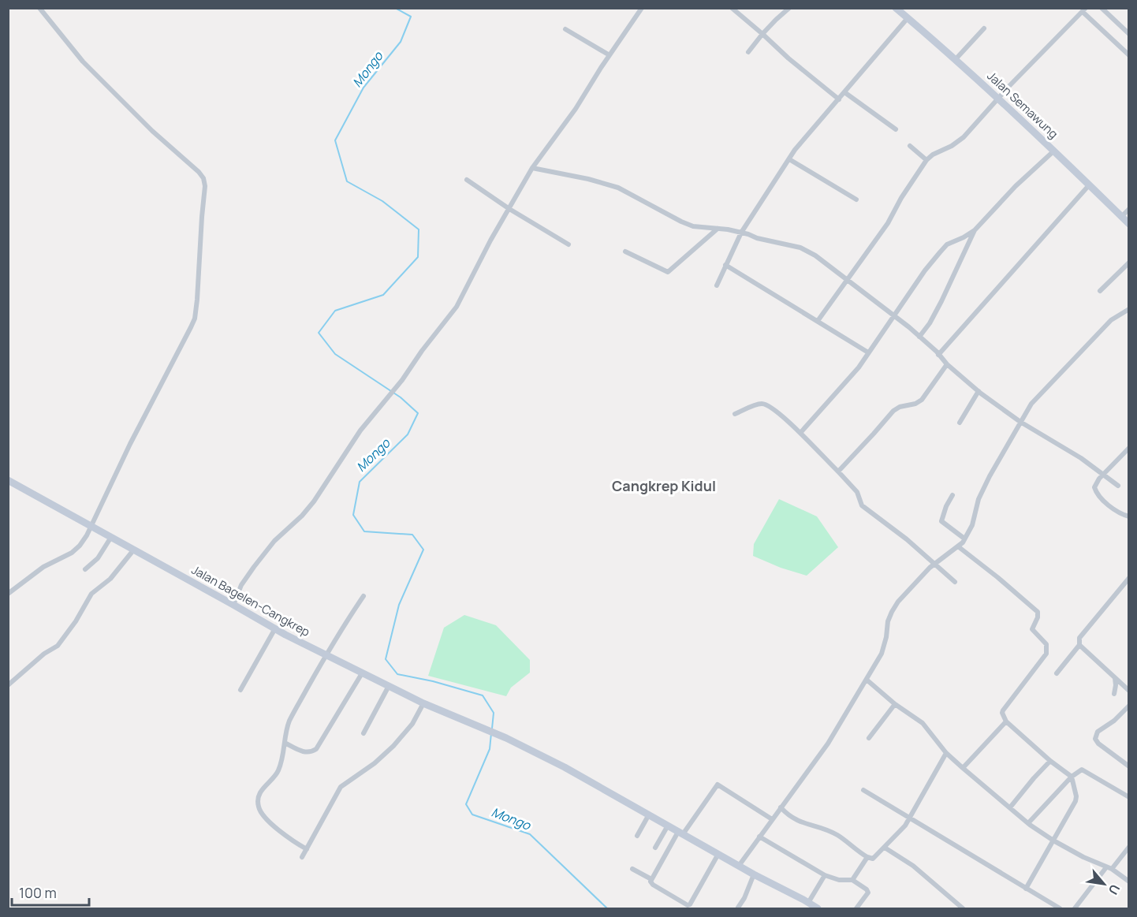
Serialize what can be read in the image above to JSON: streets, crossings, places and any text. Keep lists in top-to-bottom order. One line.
{"streets":{"main road":["Jalan Semawung","Jalan Bagelen-Cangkrep"]},"districts":["Cangkrep Kidul"],"water":["Mongo"],"scale_bar":"100 m","north":"bottom right"}
